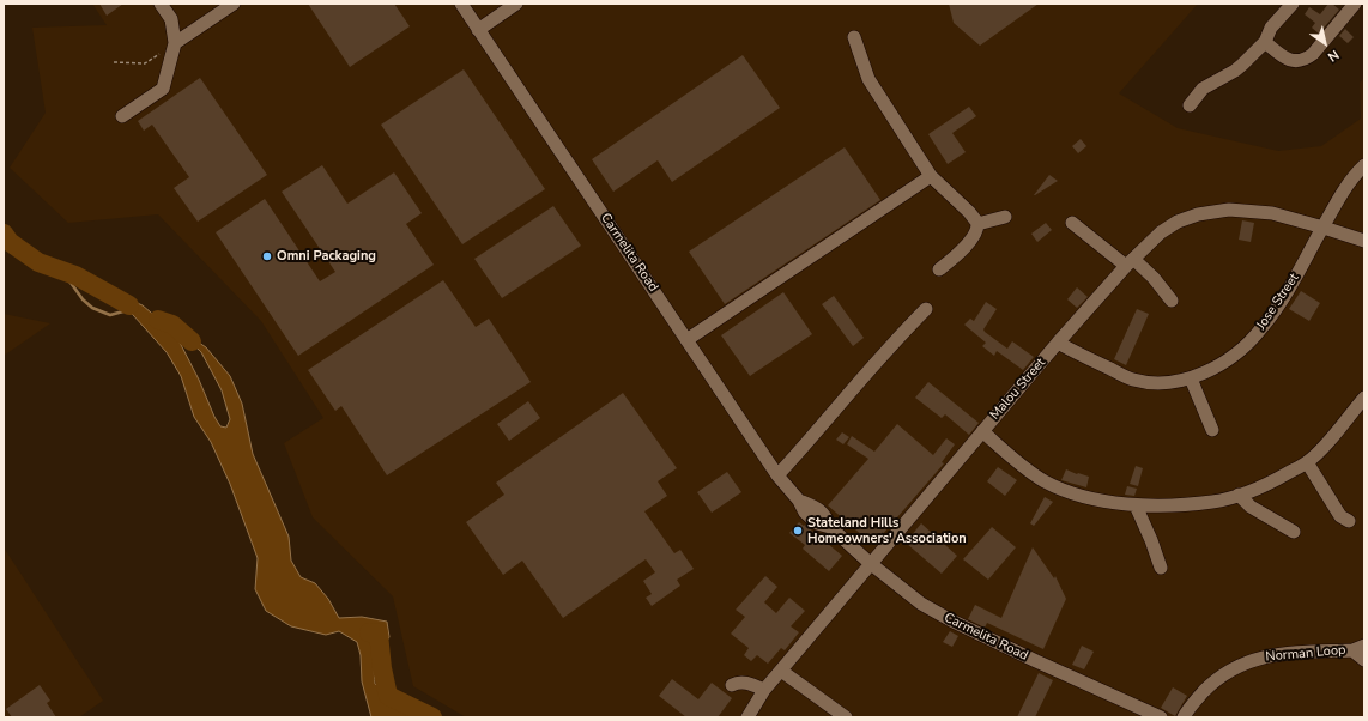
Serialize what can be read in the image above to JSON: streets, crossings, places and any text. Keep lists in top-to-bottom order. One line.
{"streets":{"street":["Carmelita Road","Jose Street","Malou Street","Norman Loop"]},"crossings":[["Carmelita Road","Malou Street"],["Jose Street","Malou Street"]],"places":["Omni Packaging","Stateland Hills Homeowners' Association"],"north":"bottom right"}
